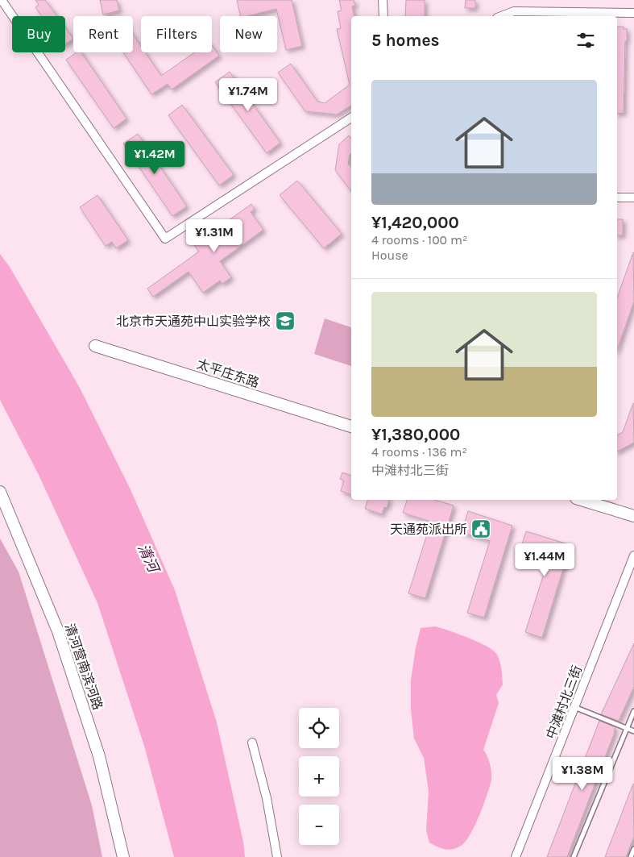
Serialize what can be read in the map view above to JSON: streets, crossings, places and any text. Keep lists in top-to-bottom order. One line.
{"streets":{"street":["太平庄东路","清河营南滨河路","中滩村北三街"]},"water":["清河"],"places":{"school or university":["北京市天通苑中山实验学校"],"public building":["天通苑派出所"]},"page":{"chip":["Buy","Rent","Filters","New"],"heading":"5 homes","list":[{"name":"¥1,420,000","note":"4 rooms · 100 m² · House"},{"name":"¥1,380,000","note":"4 rooms · 136 m² · 中滩村北三街"}],"price":["¥1.74M","¥1.42M","¥1.31M","¥1.44M","¥1.38M"],"map_buttons":["+","−"]}}
